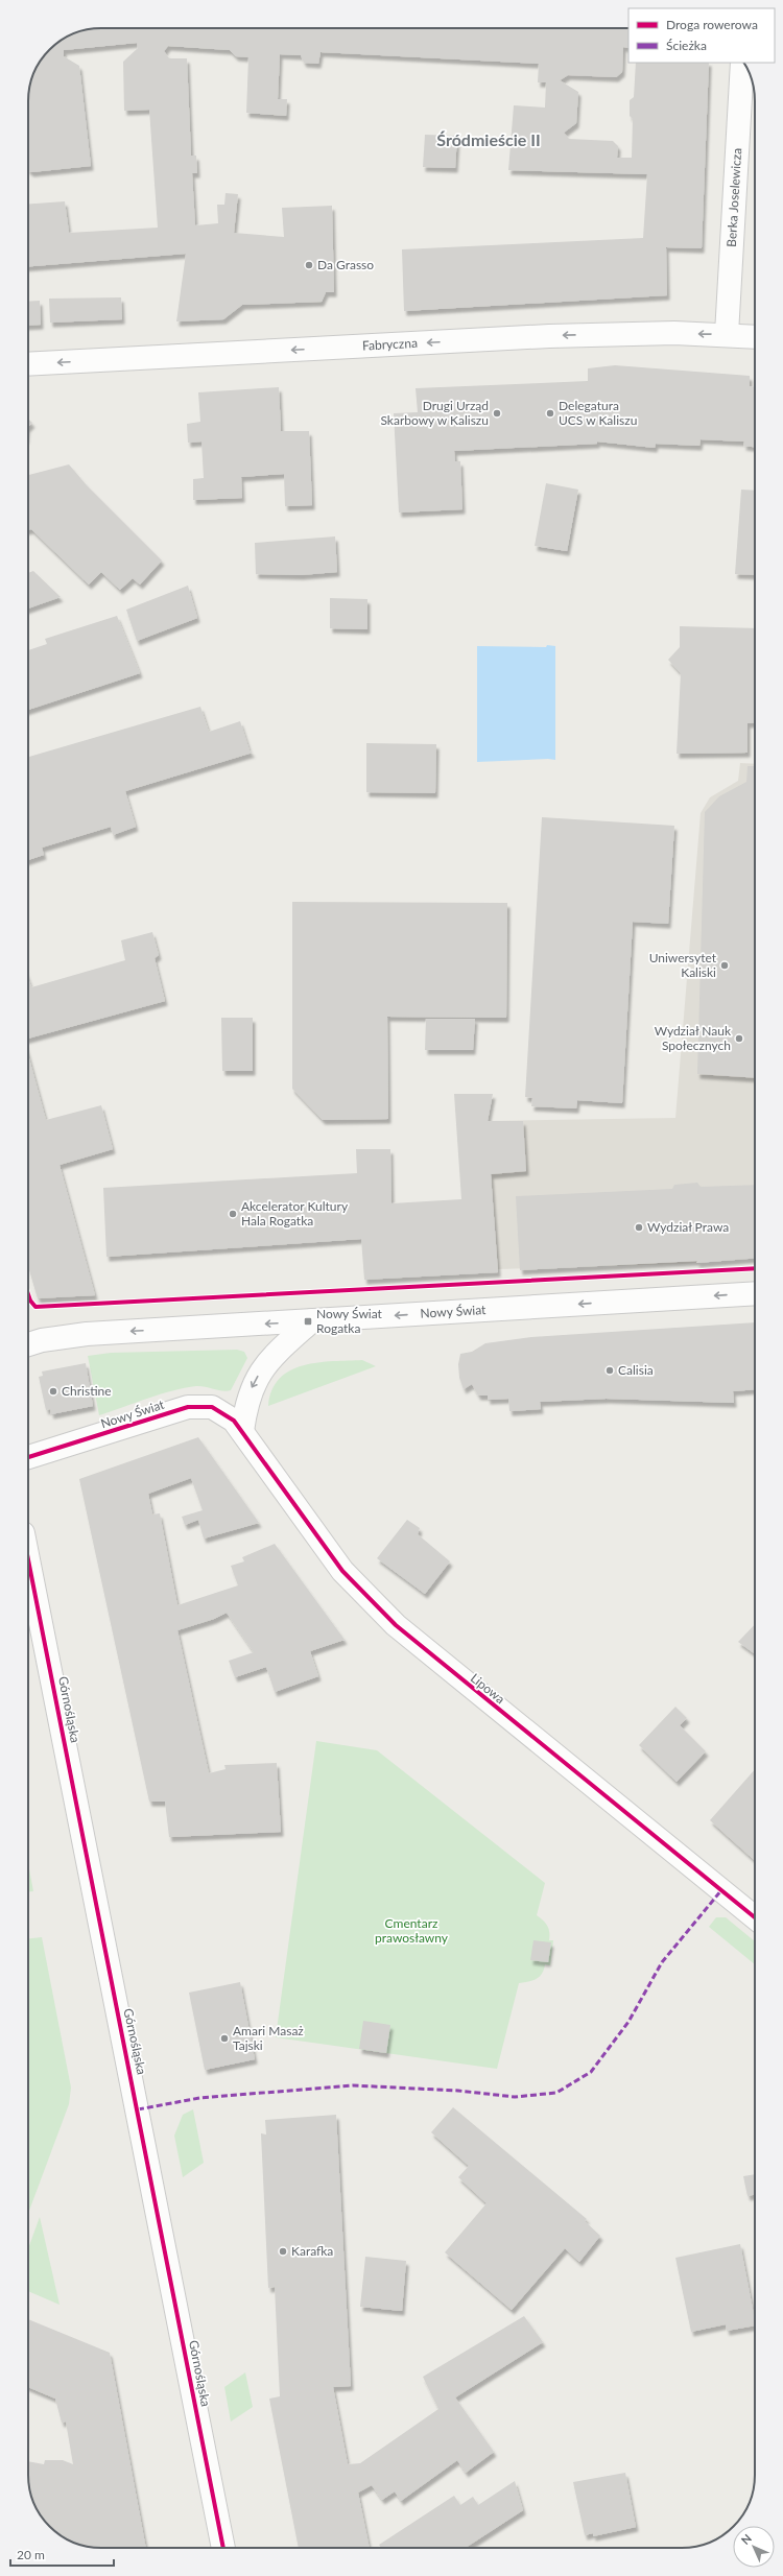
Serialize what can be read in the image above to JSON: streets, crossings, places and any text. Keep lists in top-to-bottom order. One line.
{"streets":{"street":["Berka Joselewicza","Fabryczna","Nowy Świat","Lipowa","Górnośląska"]},"crossings":[["Berka Joselewicza","Fabryczna"],["Nowy Świat","Lipowa"]],"one_way":["Fabryczna","Nowy Świat"],"districts":["Śródmieście II"],"parks":["Cmentarz prawosławny"],"places":{"other":["Da Grasso","Drugi Urząd Skarbowy w Kaliszu","Delegatura UCS w Kaliszu","Uniwersytet Kaliski","Wydział Nauk Społecznych","Akcelerator Kultury Hala Rogatka","Wydział Prawa","Calisia","Christine","Amari Masaż Tajski","Karafka"],"transit":["Nowy Świat Rogatka"]},"legend":["Droga rowerowa","Ścieżka"],"scale_bar":"20 m","north":"top left"}
